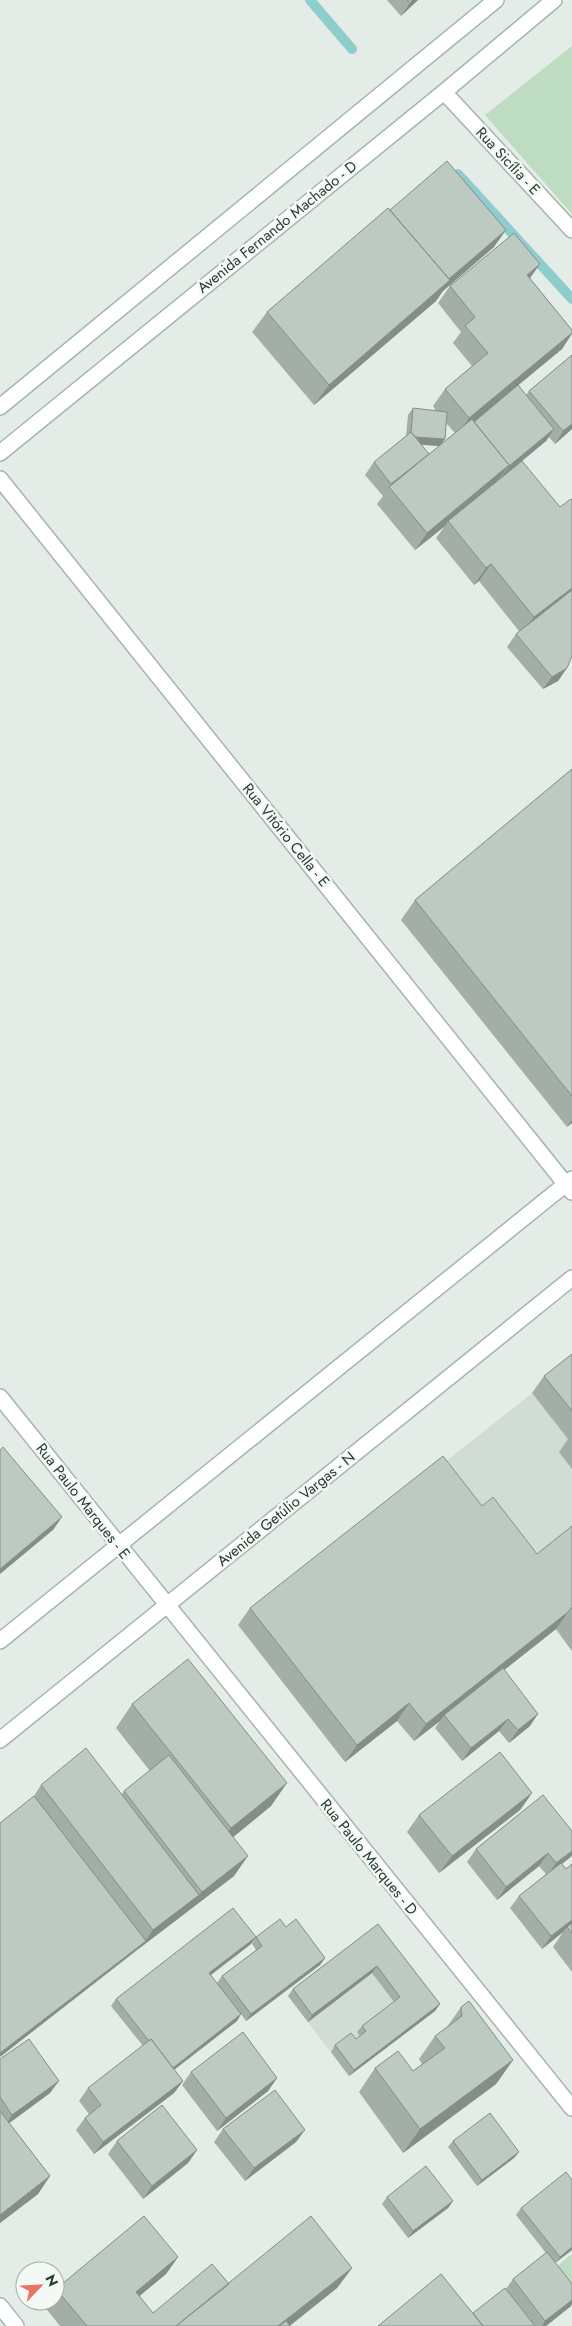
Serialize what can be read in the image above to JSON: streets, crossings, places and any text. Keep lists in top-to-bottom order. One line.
{"streets":{"street":["Rua Sicília - E","Avenida Fernando Machado - D","Rua Vitório Cella - E","Rua Paulo Marques - E","Avenida Getúlio Vargas - N","Rua Paulo Marques - D"]},"crossings":[["Rua Sicília - E","Avenida Fernando Machado - D"],["Rua Paulo Marques - E","Avenida Getúlio Vargas - N"],["Rua Paulo Marques - E","Rua Paulo Marques - D"],["Avenida Getúlio Vargas - N","Rua Paulo Marques - D"]],"north":"top right"}
